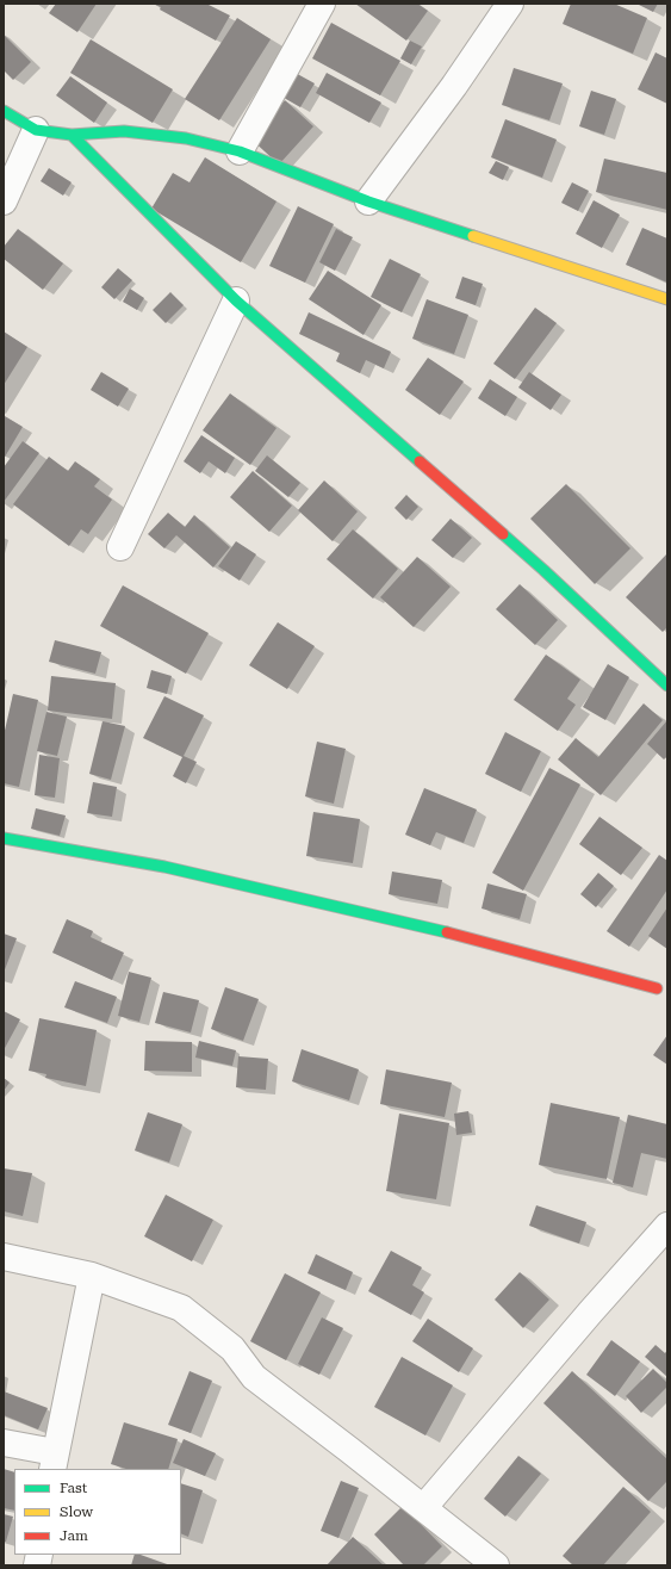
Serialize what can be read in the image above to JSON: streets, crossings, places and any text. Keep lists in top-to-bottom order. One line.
{"legend":["Fast","Slow","Jam"]}
